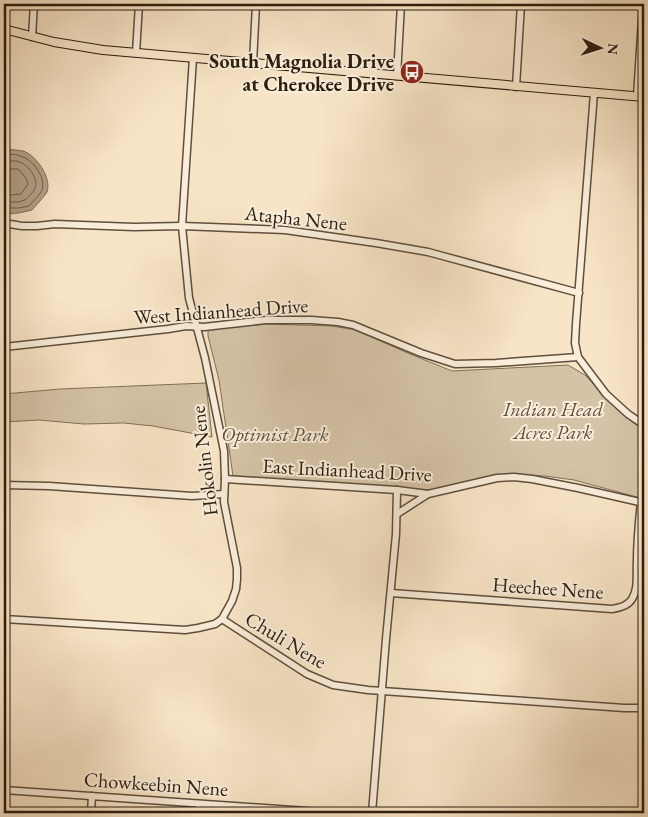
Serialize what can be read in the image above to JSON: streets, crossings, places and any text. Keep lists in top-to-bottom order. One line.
{"streets":{"street":["Atapha Nene","West Indianhead Drive","Hokolin Nene","East Indianhead Drive","Heechee Nene","Chuli Nene","Chowkeebin Nene"]},"crossings":[["Atapha Nene","Hokolin Nene"],["West Indianhead Drive","Hokolin Nene"],["Hokolin Nene","East Indianhead Drive"],["Hokolin Nene","Chuli Nene"],["East Indianhead Drive","Heechee Nene"]],"parks":["Indian Head Acres Park","Optimist Park"],"places":{"bus stop":["South Magnolia Drive at Cherokee Drive"]},"north":"right"}
